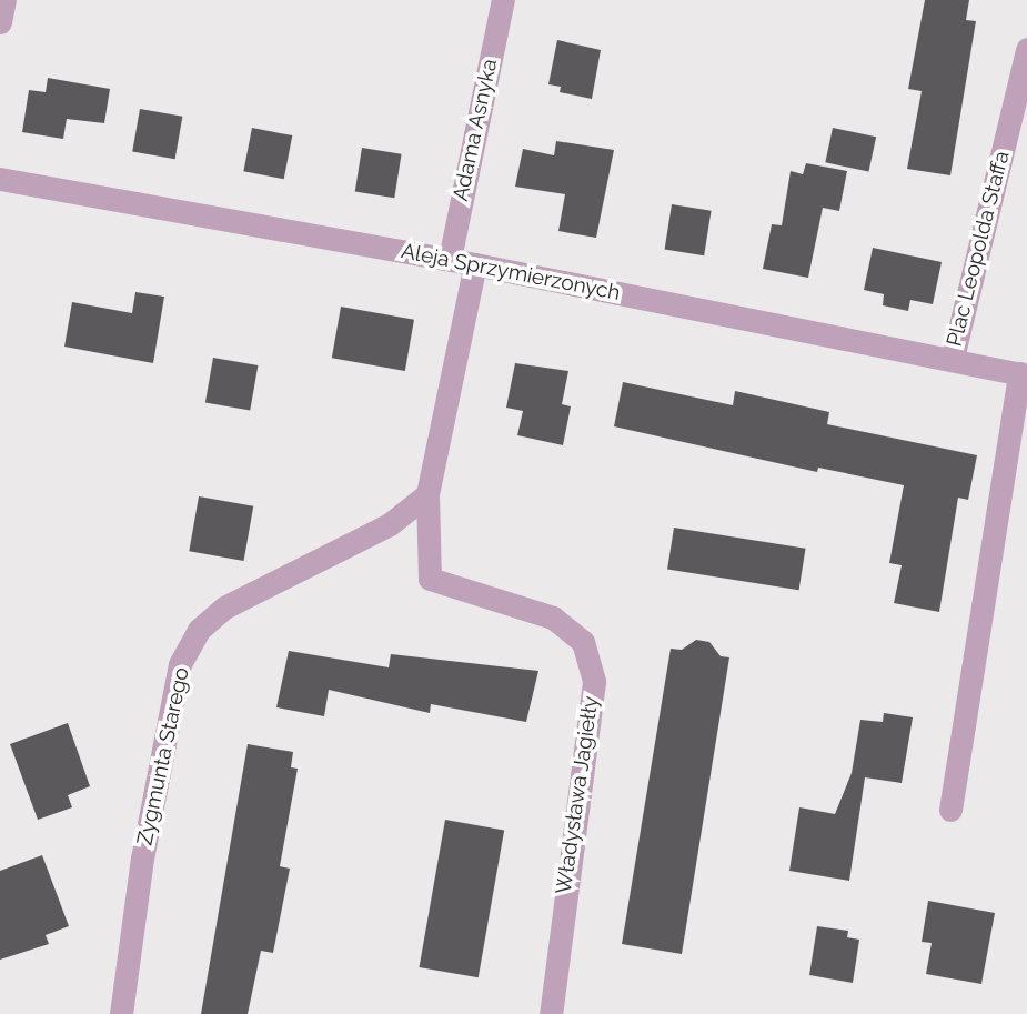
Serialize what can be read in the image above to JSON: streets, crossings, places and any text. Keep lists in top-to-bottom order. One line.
{"streets":{"street":["Adama Asnyka","Plac Leopolda Staffa","Aleja Sprzymierzonych","Zygmunta Starego","Władysława Jagiełły"]},"crossings":[["Adama Asnyka","Aleja Sprzymierzonych"],["Plac Leopolda Staffa","Aleja Sprzymierzonych"],["Zygmunta Starego","Władysława Jagiełły"]]}
